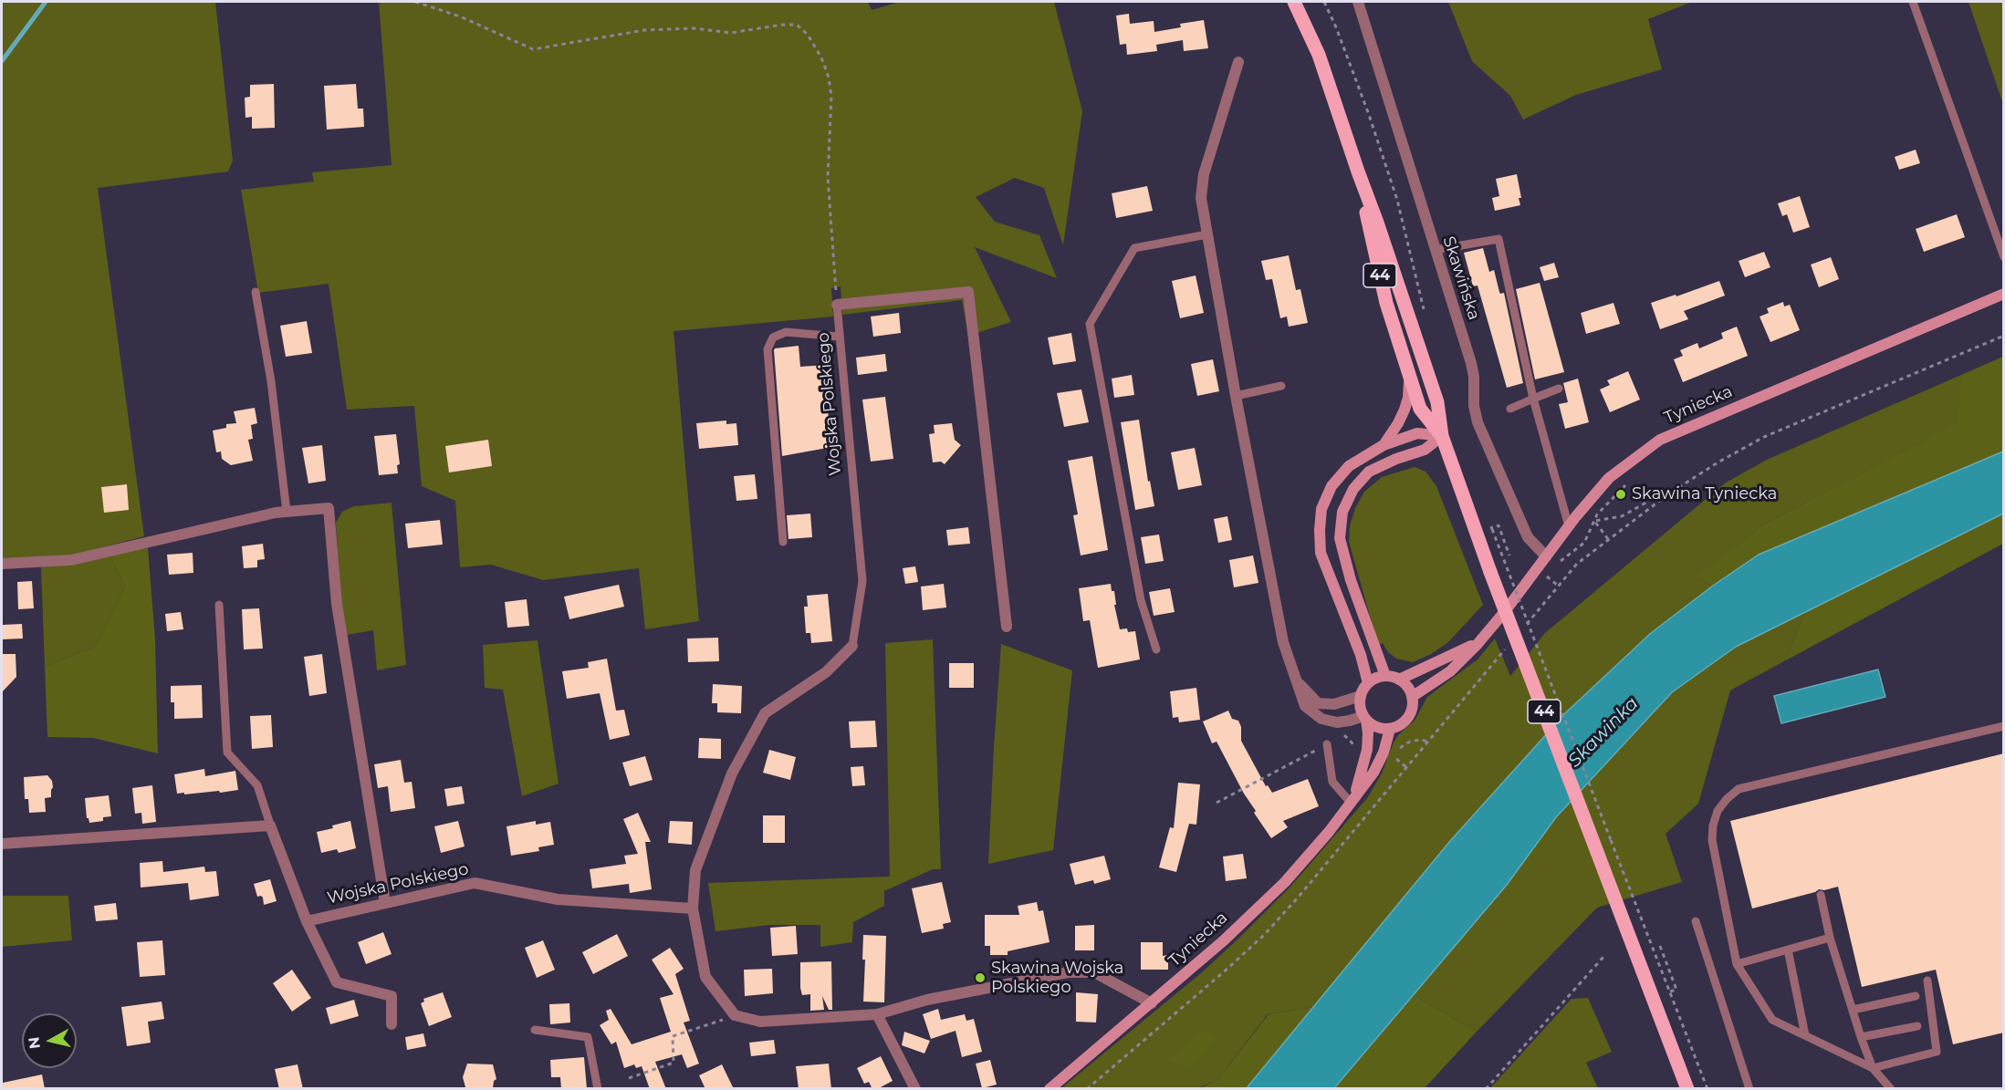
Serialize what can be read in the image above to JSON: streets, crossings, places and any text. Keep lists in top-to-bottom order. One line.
{"streets":{"main road":["44"],"street":["Skawińska","Wojska Polskiego","Tyniecka"]},"crossings":[["Skawińska","Tyniecka"]],"water":["Skawinka"],"places":["Skawina Tyniecka","Skawina Wojska Polskiego"],"north":"left"}
